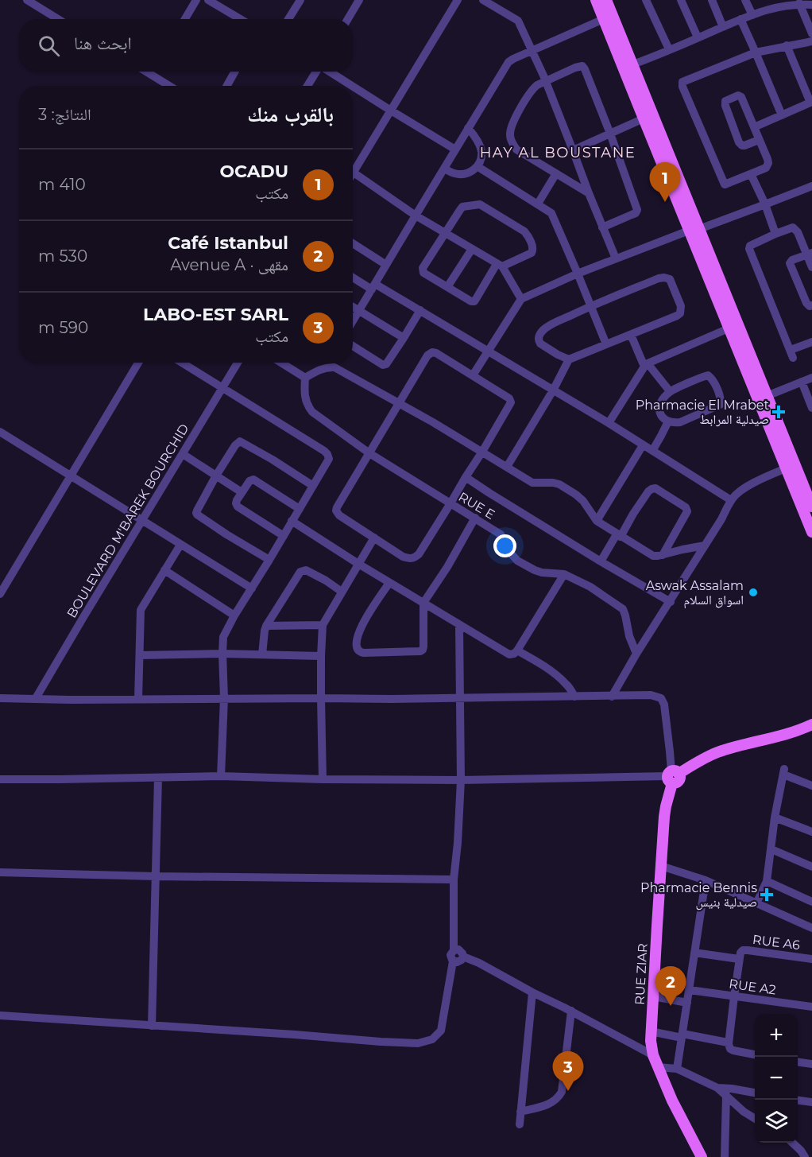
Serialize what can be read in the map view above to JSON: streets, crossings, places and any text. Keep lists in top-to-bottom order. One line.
{"streets":{"main road":["RUE ZIAR"],"street":["RUE E","BOULEVARD M'BAREK BOURCHID","RUE A6","RUE A2"]},"districts":["HAY AL BOUSTANE"],"places":{"health":["Pharmacie El Mrabet صيدلية المرابط","Pharmacie Bennis صيدلية بنيس"],"other":["Aswak Assalam اسواق السلام"]},"page":{"search":"ابحث هنا","heading":["بالقرب منك","النتائج: 3"],"list":[{"mark":"1","name":"OCADU","note":"مكتب","value":"410 m"},{"mark":"2","name":"Café Istanbul","note":"مقهى · Avenue A","value":"530 m"},{"mark":"3","name":"LABO-EST SARL","note":"مكتب","value":"590 m"}],"pins":["1","2","3"],"map_buttons":["+","−"]}}
